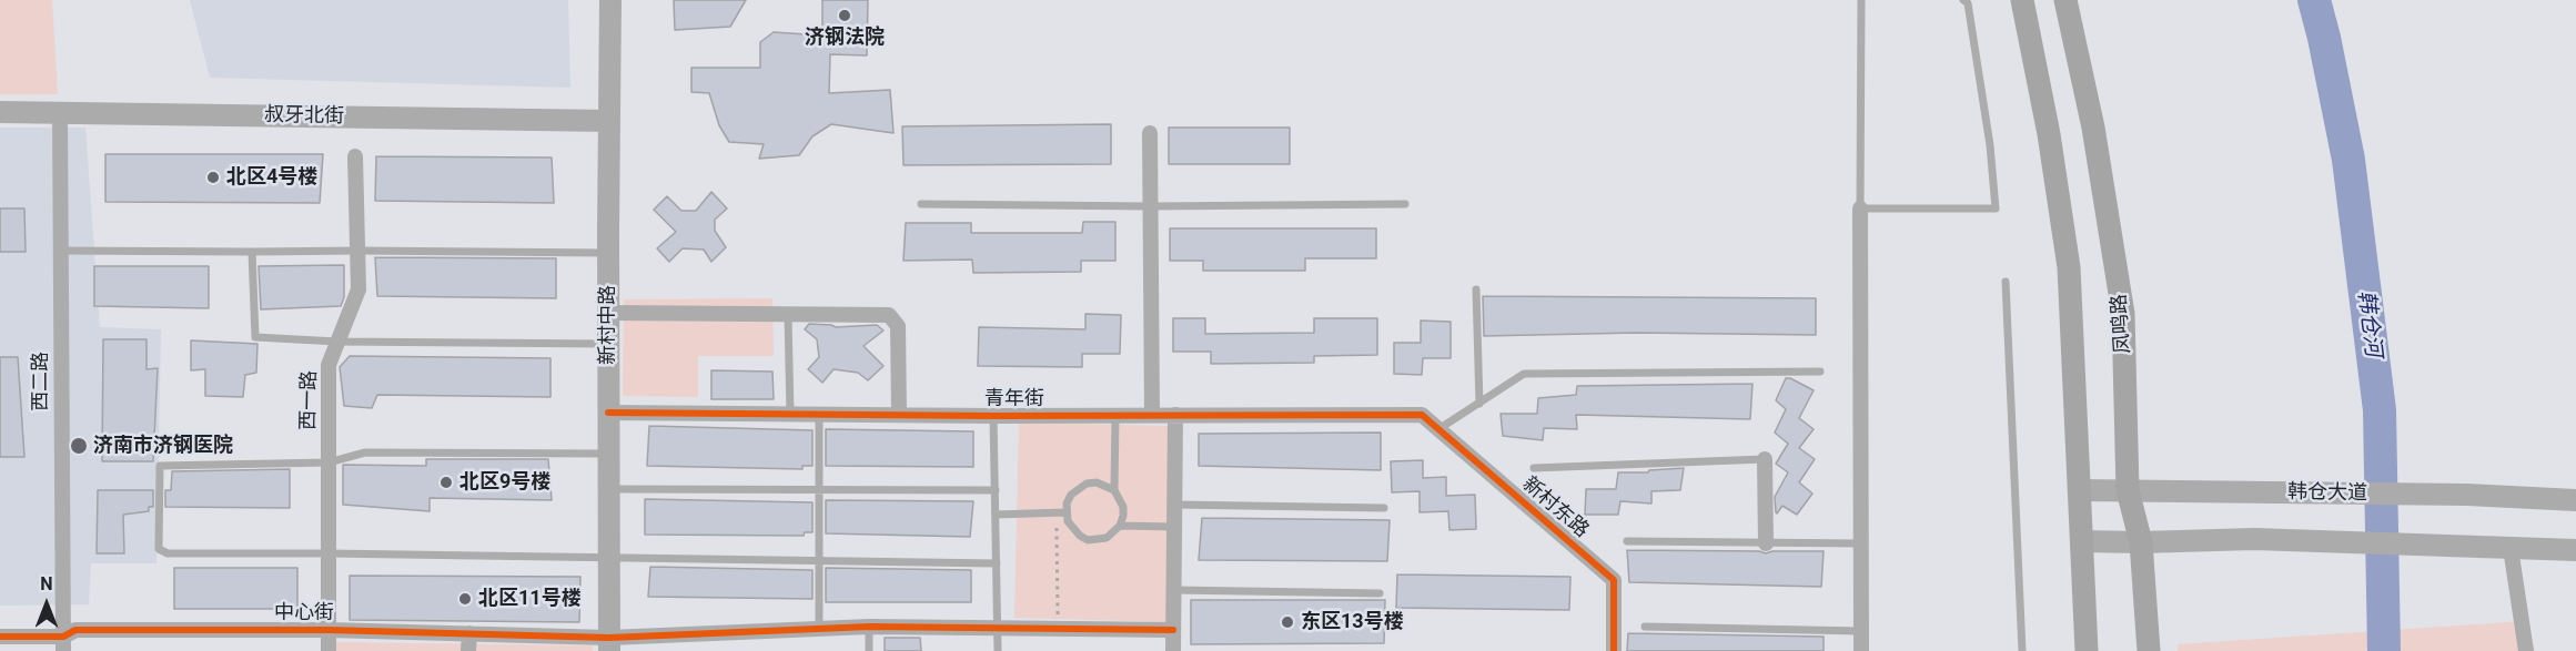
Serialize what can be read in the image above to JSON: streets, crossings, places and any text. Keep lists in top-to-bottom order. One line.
{"streets":{"main road":["凤鸣路"],"street":["叔牙北街","新村中路","西二路","青年街","西一路","韩仓大道","新村东路","中心街"]},"crossings":[["叔牙北街","新村中路"],["叔牙北街","西二路"],["凤鸣路","韩仓大道"],["新村中路","青年街"],["新村中路","中心街"],["西二路","中心街"],["青年街","新村东路"],["西一路","中心街"]],"water":["韩仓河"],"places":["济钢法院","北区4号楼","济南市济钢医院","北区9号楼","北区11号楼","东区13号楼"],"north":"top"}
